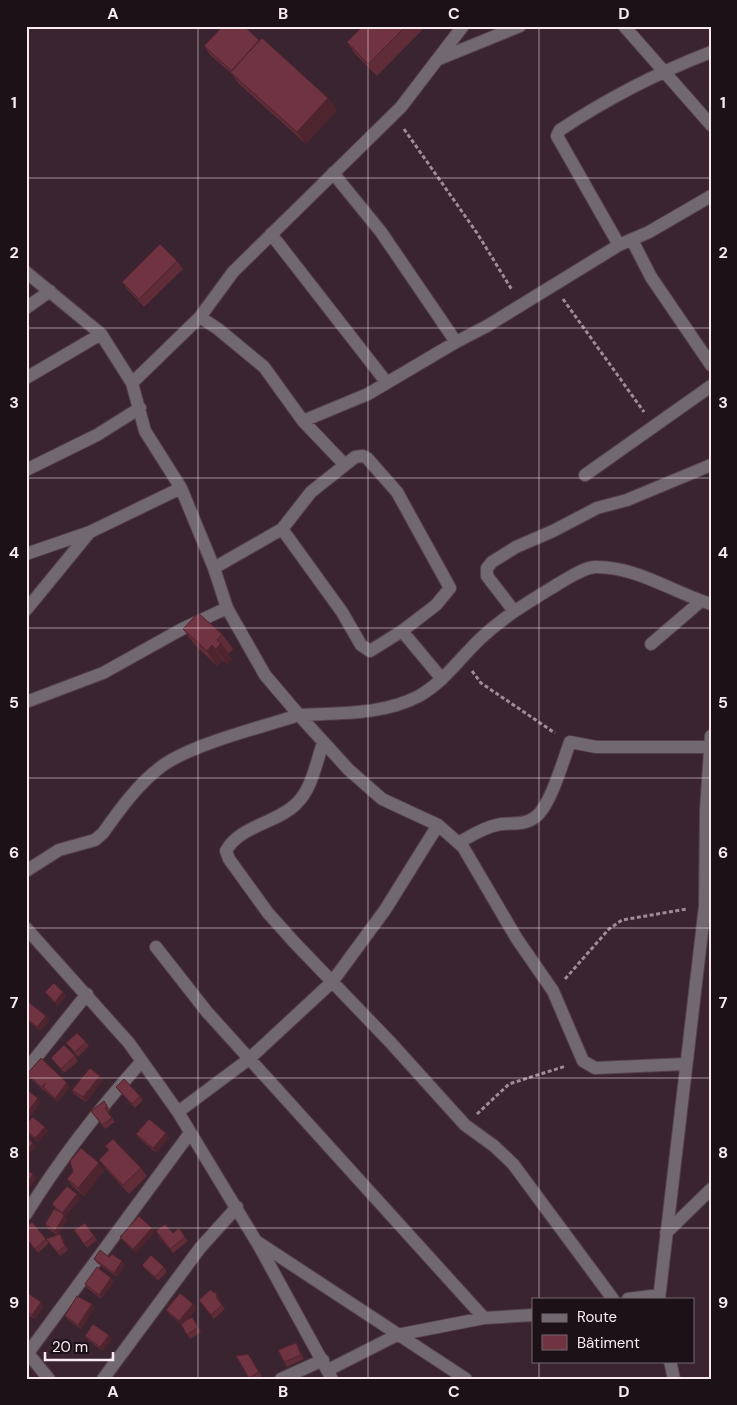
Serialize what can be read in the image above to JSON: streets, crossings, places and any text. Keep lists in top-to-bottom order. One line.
{"legend":["Route","Bâtiment"],"scale_bar":"20 m","grid":{"columns":["A","B","C","D"],"rows":["1","2","3","4","5","6","7","8","9"]}}
